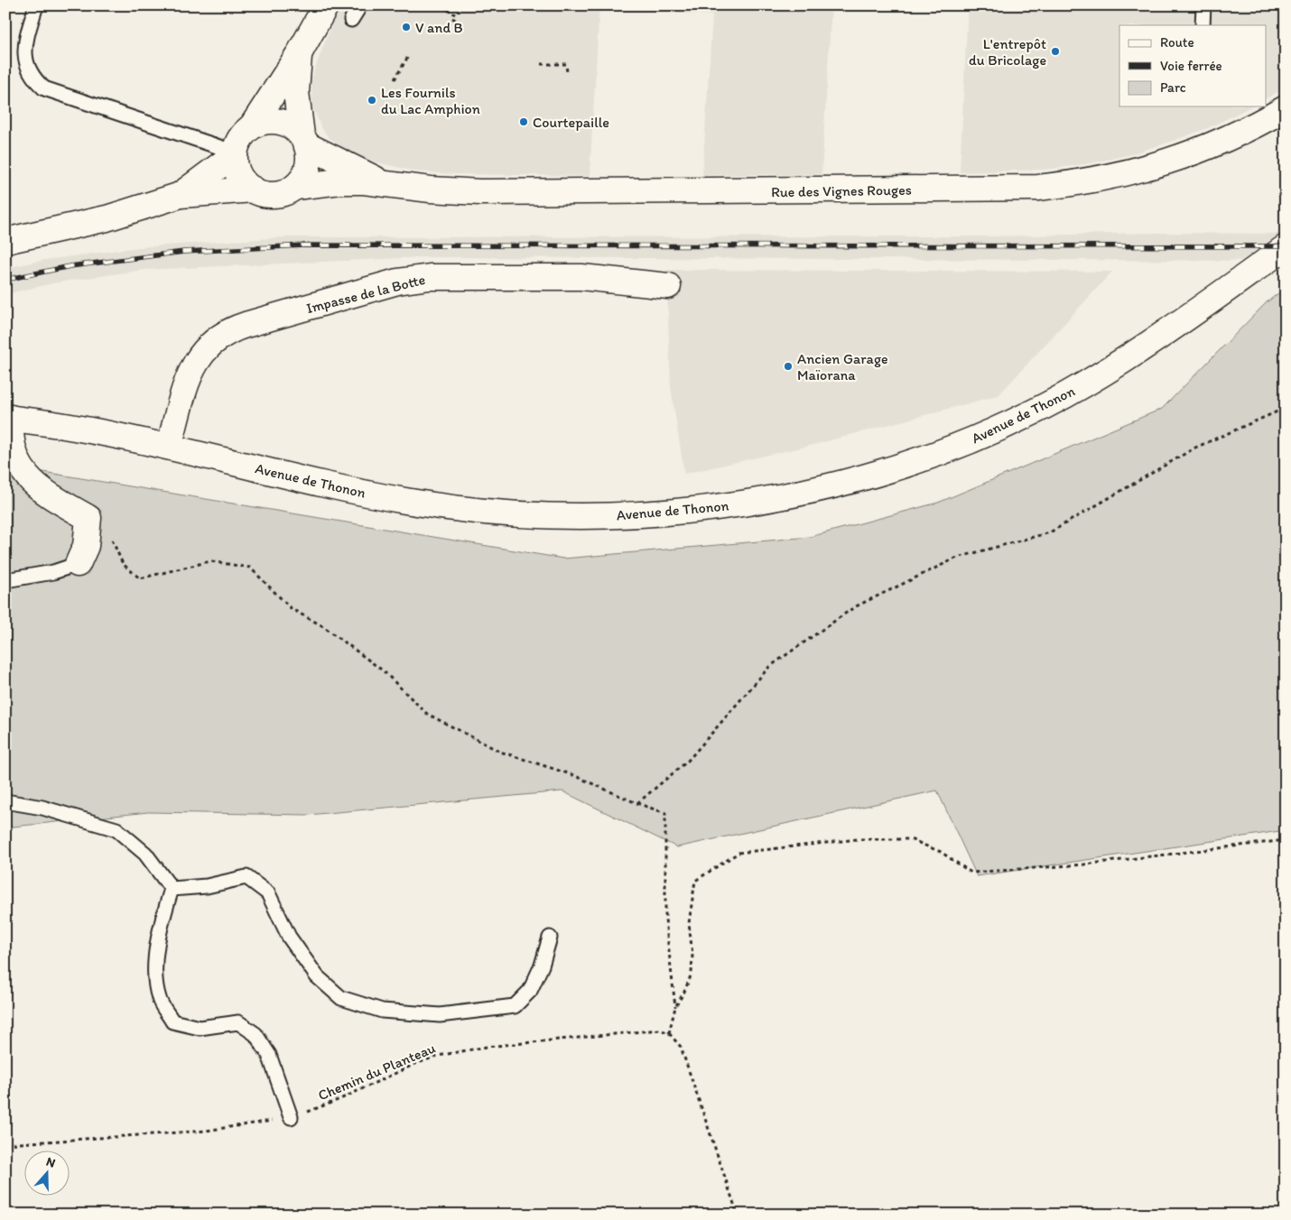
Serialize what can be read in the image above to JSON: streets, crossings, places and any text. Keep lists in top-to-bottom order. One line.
{"streets":{"street":["Rue des Vignes Rouges","Impasse de la Botte","Avenue de Thonon"],"path":["Chemin du Planteau"]},"crossings":[["Impasse de la Botte","Avenue de Thonon"]],"places":["V and B","L'entrepôt du Bricolage","Les Fournils du Lac Amphion","Courtepaille","Ancien Garage Maïorana"],"legend":["Route","Voie ferrée","Parc"],"north":"top"}
